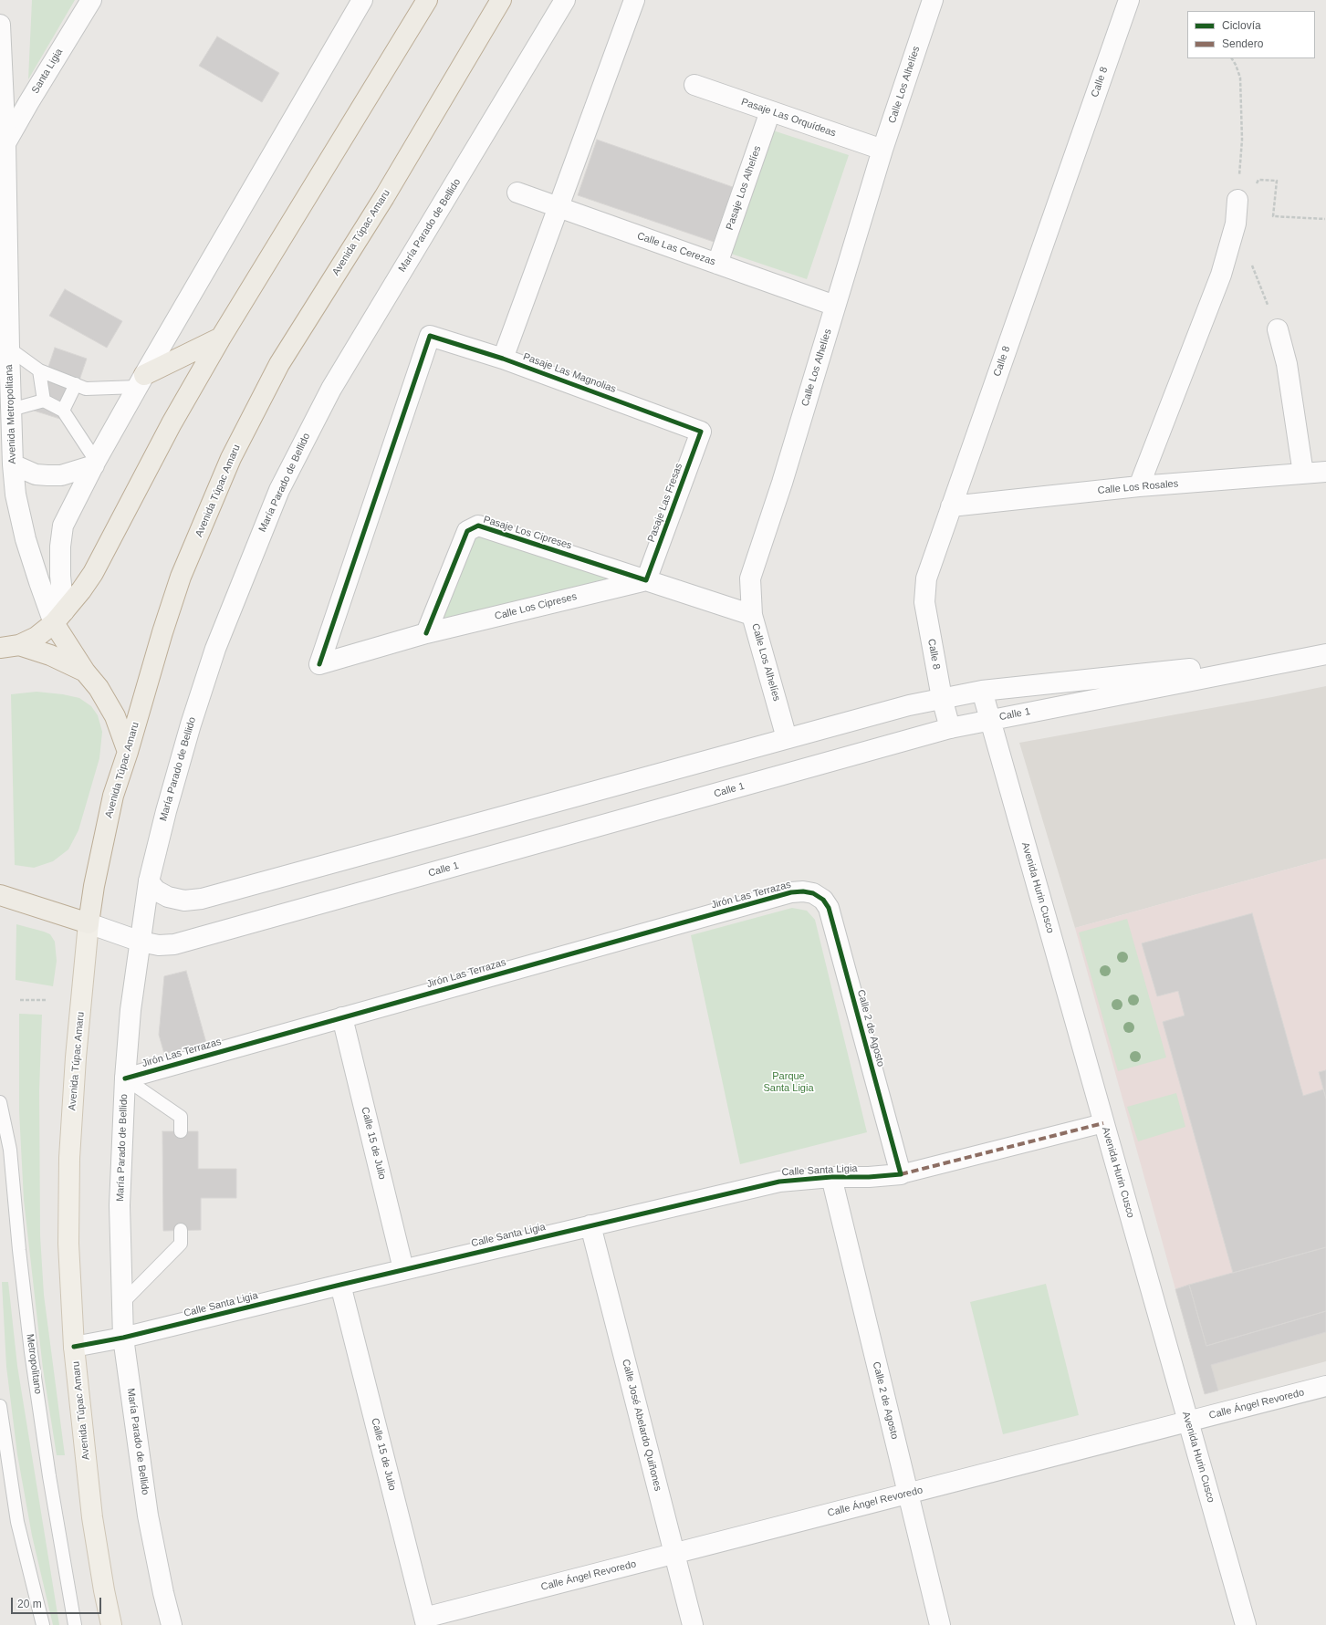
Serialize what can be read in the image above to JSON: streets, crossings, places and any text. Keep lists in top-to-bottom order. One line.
{"streets":{"highway":["Avenida Túpac Amaru"],"street":["Santa Ligia","Calle 8","Calle Los Alhelíes","Pasaje Las Orquídeas","Pasaje Los Alhelíes","María Parado de Bellido","Calle Las Cerezas","Pasaje Las Magnolias","Avenida Metropolitana","Calle Los Rosales","Pasaje Las Fresas","Pasaje Los Cipreses","Calle Los Cipreses","Calle 1","Avenida Hurin Cusco","Jirón Las Terrazas","Calle 2 de Agosto","Calle 15 de Julio","Calle Santa Ligia","Calle Ángel Revoredo","Calle José Abelardo Quiñones"],"lane":["Metropolitano"]},"crossings":[["Santa Ligia","Avenida Metropolitana"],["Calle 8","Calle Los Rosales"],["Calle 8","Calle 1"],["Calle Los Alhelíes","Pasaje Las Orquídeas"],["Calle Los Alhelíes","Calle Las Cerezas"],["Calle Los Alhelíes","Calle 1"],["Pasaje Las Orquídeas","Pasaje Los Alhelíes"],["Pasaje Los Alhelíes","Calle Las Cerezas"],["María Parado de Bellido","Calle 1"],["María Parado de Bellido","Jirón Las Terrazas"],["María Parado de Bellido","Calle Santa Ligia"],["Avenida Túpac Amaru","Calle 1"],["Avenida Túpac Amaru","Calle Santa Ligia"],["Pasaje Las Magnolias","Pasaje Las Fresas"],["Pasaje Las Magnolias","Calle Los Cipreses"],["Pasaje Las Fresas","Pasaje Los Cipreses"],["Pasaje Las Fresas","Calle Los Cipreses"],["Pasaje Los Cipreses","Calle Los Cipreses"],["Calle 1","Avenida Hurin Cusco"],["Avenida Hurin Cusco","Calle Santa Ligia"],["Avenida Hurin Cusco","Calle Ángel Revoredo"],["Jirón Las Terrazas","Calle 2 de Agosto"],["Jirón Las Terrazas","Calle 15 de Julio"],["Calle 2 de Agosto","Calle Santa Ligia"],["Calle 2 de Agosto","Calle Ángel Revoredo"],["Calle 15 de Julio","Calle Santa Ligia"],["Calle 15 de Julio","Calle Ángel Revoredo"],["Calle Santa Ligia","Calle José Abelardo Quiñones"],["Calle Ángel Revoredo","Calle José Abelardo Quiñones"]],"parks":["Parque Santa Ligia"],"legend":["Ciclovía","Sendero"],"scale_bar":"20 m"}
